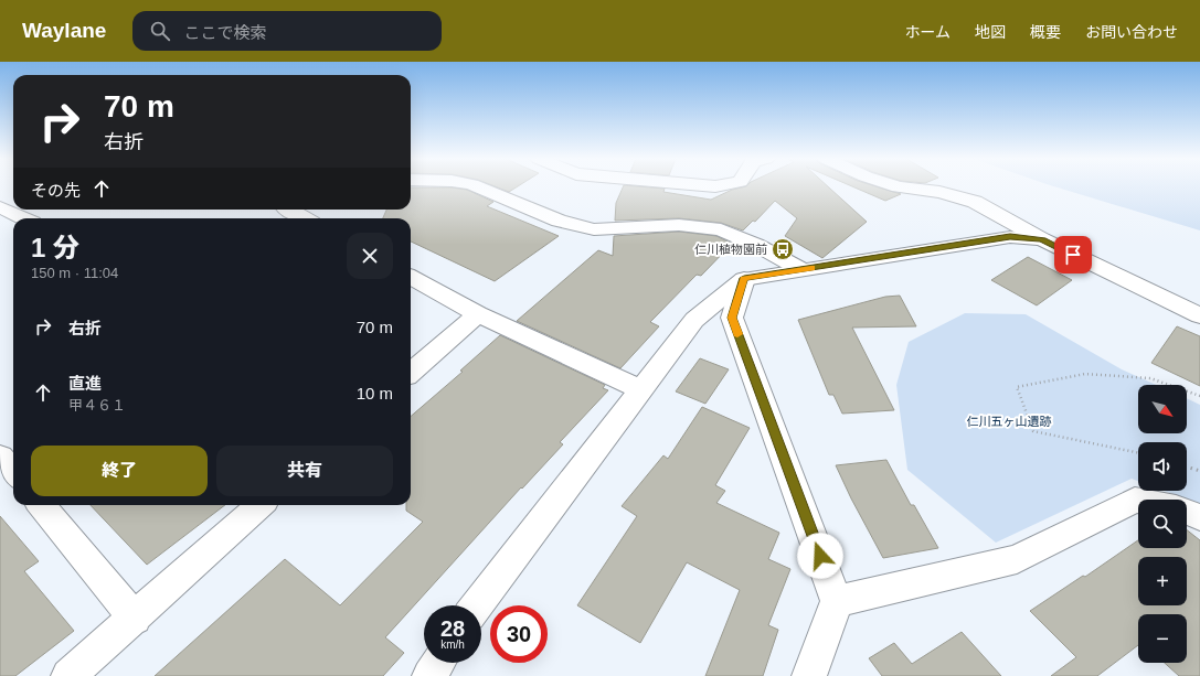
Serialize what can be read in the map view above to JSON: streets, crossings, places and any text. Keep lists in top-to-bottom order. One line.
{"parks":["仁川五ヶ山遺跡"],"places":{"bus stop":["仁川植物園前"]},"north":"bottom right","page":{"header":"Waylane","search":"ここで検索","nav":["ホーム","地図","概要","お問い合わせ"],"turn":["70 m","右折"],"then":"その先","heading":["1 分","150 m · 11:04"],"list":[{"name":"右折","value":"70 m"},{"name":"直進","note":"甲４６１","value":"10 m"}],"map_buttons":["+","−"],"buttons":["終了","共有"],"speed":"28 km/h","limit":"30"}}
